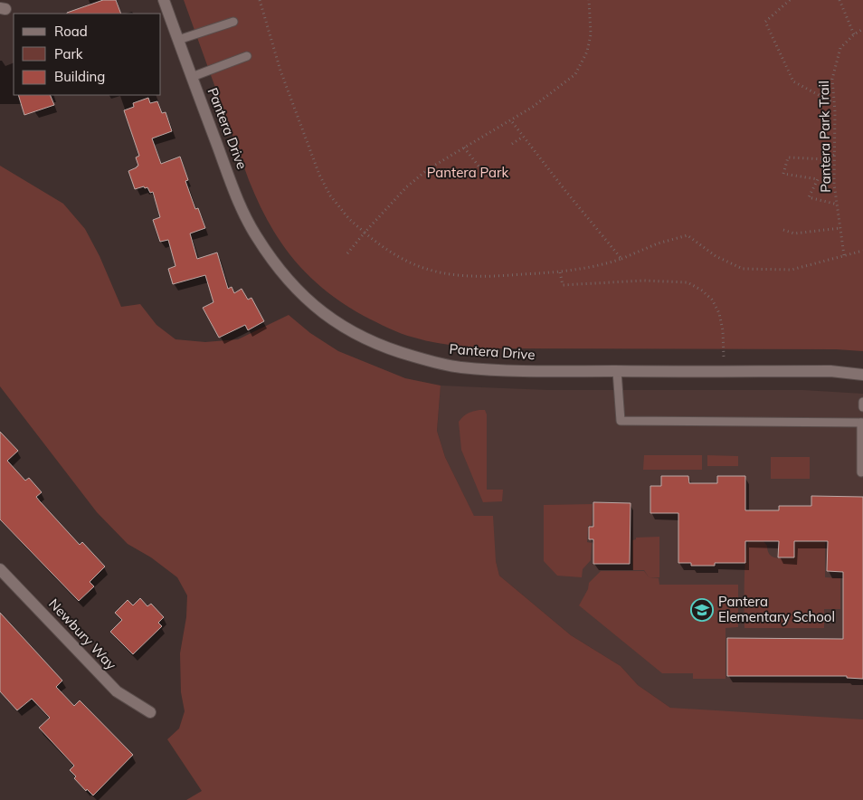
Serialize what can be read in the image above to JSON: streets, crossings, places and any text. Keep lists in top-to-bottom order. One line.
{"streets":{"street":["Pantera Drive","Newbury Way"],"path":["Pantera Park Trail"]},"parks":["Pantera Park"],"places":{"school or university":["Pantera Elementary School"]},"legend":["Road","Park","Building"]}
